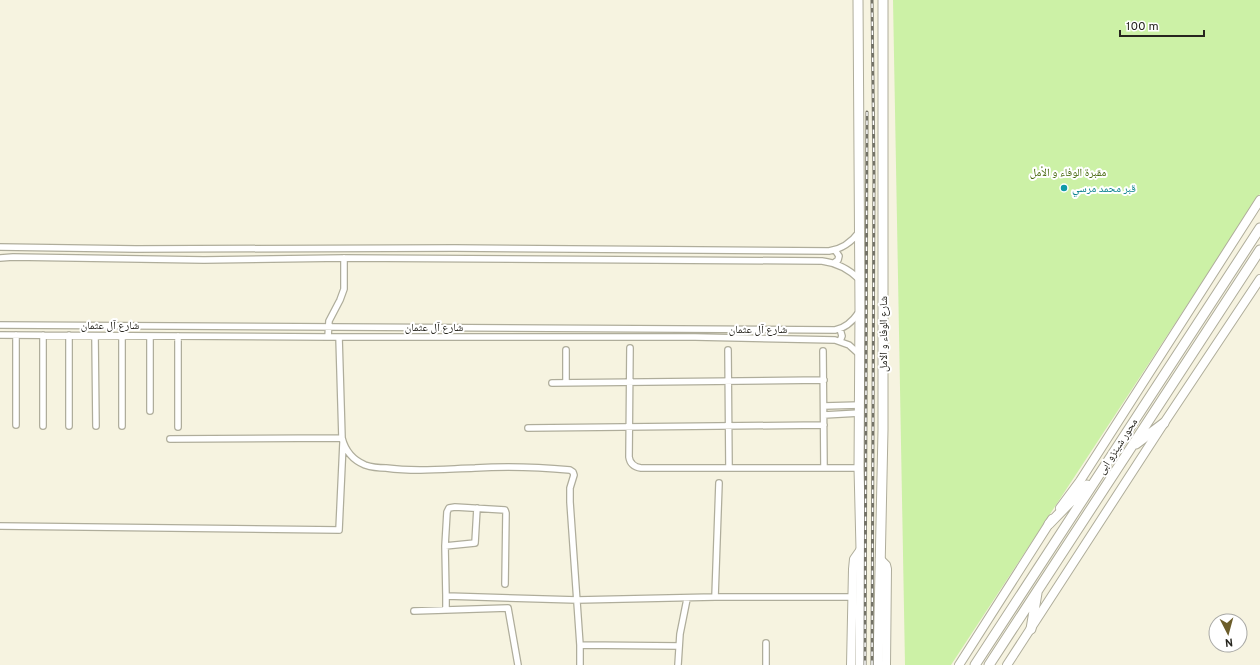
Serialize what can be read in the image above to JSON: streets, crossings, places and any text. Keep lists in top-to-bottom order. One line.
{"streets":{"main road":["شارع الوفاء و الامل","محور شينزو ابى"],"street":["شارع آل عثمان"]},"crossings":[["شارع آل عثمان","شارع الوفاء و الامل"]],"parks":["مقبرة الوفاء و الأمل"],"places":["قبر محمد مرسي"],"scale_bar":"100 m","north":"bottom"}
